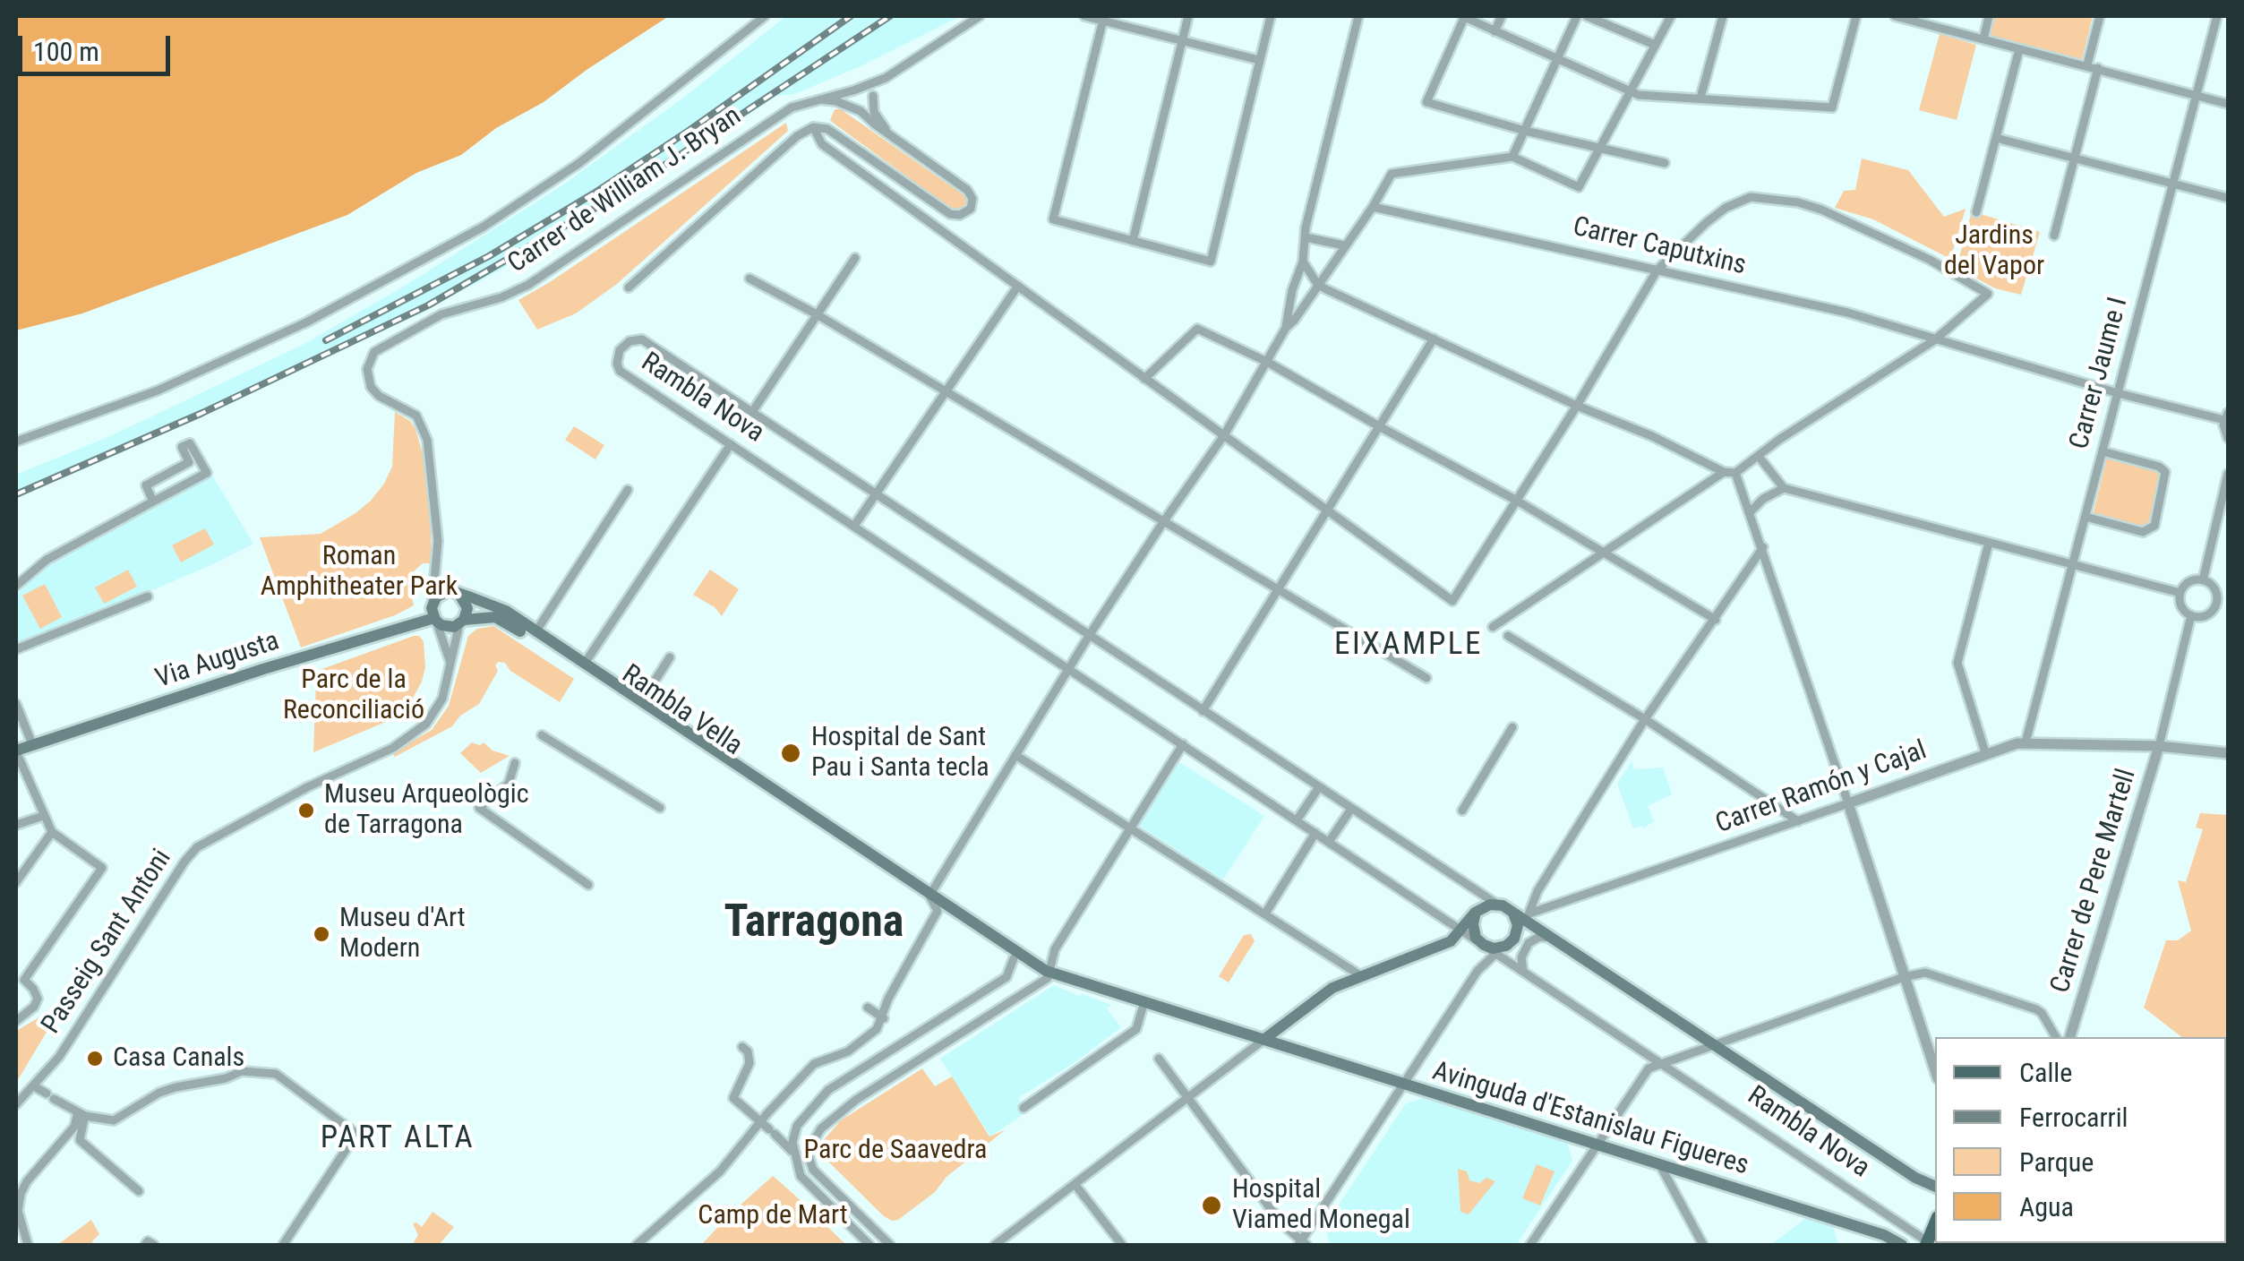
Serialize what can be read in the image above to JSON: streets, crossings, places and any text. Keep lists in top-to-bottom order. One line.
{"streets":{"main road":["Rambla Nova","Via Augusta","Rambla Vella","Avinguda d'Estanislau Figueres"],"street":["Carrer de William J. Bryan","Carrer Caputxins","Carrer Jaume I","Carrer Ramón y Cajal","Carrer de Pere Martell","Passeig Sant Antoni"]},"crossings":[["Carrer de William J. Bryan","Via Augusta"],["Carrer de William J. Bryan","Rambla Vella"],["Carrer de William J. Bryan","Passeig Sant Antoni"],["Carrer Caputxins","Carrer Jaume I"],["Carrer Jaume I","Carrer Ramón y Cajal"],["Rambla Nova","Carrer Ramón y Cajal"],["Via Augusta","Rambla Vella"],["Via Augusta","Passeig Sant Antoni"],["Rambla Vella","Passeig Sant Antoni"],["Rambla Vella","Avinguda d'Estanislau Figueres"],["Carrer Ramón y Cajal","Carrer de Pere Martell"]],"districts":["EIXAMPLE","Tarragona","PART ALTA"],"parks":["Jardins del Vapor","Roman Amphitheater Park","Parc de la Reconciliació","Parc de Saavedra","Camp de Mart"],"places":["Hospital de Sant Pau i Santa tecla","Museu Arqueològic de Tarragona","Museu d'Art Modern","Casa Canals","Hospital Viamed Monegal"],"legend":["Calle","Ferrocarril","Parque","Agua"],"scale_bar":"100 m"}
